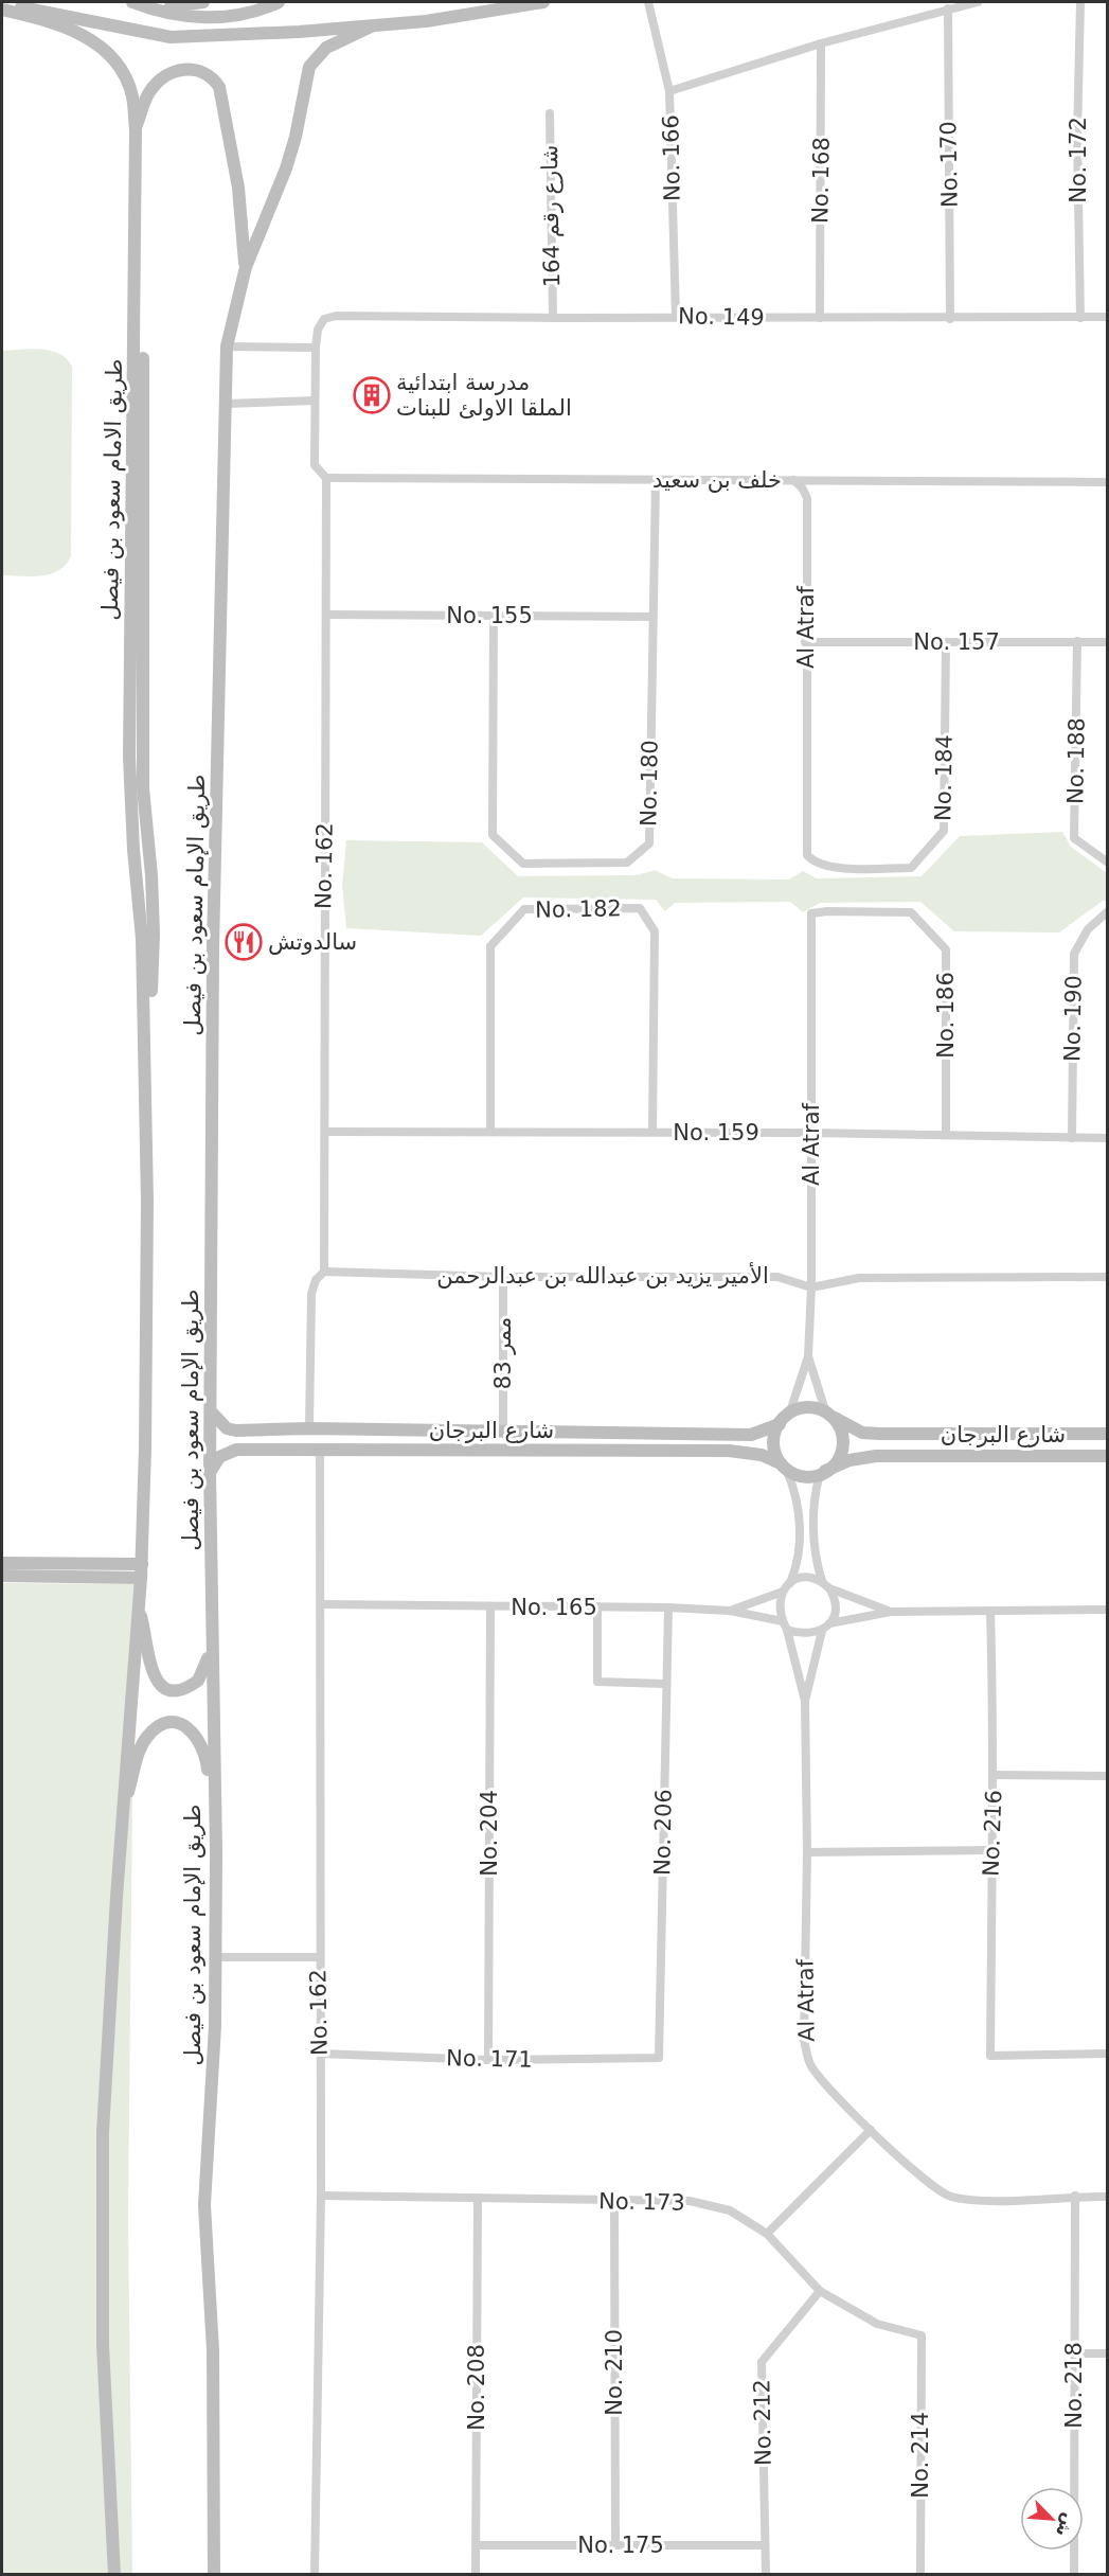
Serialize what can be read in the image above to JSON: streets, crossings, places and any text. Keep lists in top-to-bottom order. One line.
{"streets":{"main road":["طريق الامام سعود بن فيصل","طريق الإمام سعود بن فيصل","شارع البرجان"],"street":["No. 166","No. 172","No. 170","No. 168","شارع رقم 164","No. 149","خلف بن سعيد","No. 155","Al Atraf","No. 157","No. 188","No. 184","No. 180","No. 162","No. 182","No. 186","No. 190","No. 159","الأمير يزيد بن عبدالله بن عبدالرحمن","ممر 83","No. 165","No. 206","No. 204","No. 216","No. 171","No. 173","No. 210","No. 218","No. 208","No. 212","No. 214","No. 175"]},"crossings":[["No. 166","No. 149"],["No. 172","No. 149"],["No. 170","No. 149"],["No. 168","No. 149"],["شارع رقم 164","No. 149"],["No. 149","No. 162"],["خلف بن سعيد","Al Atraf"],["خلف بن سعيد","No. 180"],["خلف بن سعيد","No. 162"],["طريق الامام سعود بن فيصل","طريق الإمام سعود بن فيصل"],["No. 155","No. 180"],["No. 155","No. 162"],["Al Atraf","No. 157"],["Al Atraf","No. 184"],["Al Atraf","No. 186"],["Al Atraf","No. 159"],["Al Atraf","الأمير يزيد بن عبدالله بن عبدالرحمن"],["Al Atraf","No. 165"],["Al Atraf","No. 218"],["No. 157","No. 188"],["No. 157","No. 184"],["No. 162","No. 159"],["No. 162","الأمير يزيد بن عبدالله بن عبدالرحمن"],["No. 162","شارع البرجان"],["No. 162","No. 165"],["No. 162","No. 171"],["No. 162","No. 173"],["طريق الإمام سعود بن فيصل","شارع البرجان"],["No. 182","No. 159"],["No. 186","No. 159"],["No. 190","No. 159"],["الأمير يزيد بن عبدالله بن عبدالرحمن","ممر 83"],["ممر 83","شارع البرجان"],["No. 165","No. 206"],["No. 165","No. 204"],["No. 206","No. 171"],["No. 204","No. 171"],["No. 173","No. 210"],["No. 173","No. 208"],["No. 173","No. 212"],["No. 173","No. 214"],["No. 210","No. 175"],["No. 208","No. 175"],["No. 212","No. 175"]],"places":{"building":["مدرسة ابتدائية الملقا الاولئ للبنات"],"restaurant":["سالدوتش"]},"north":"bottom right"}
